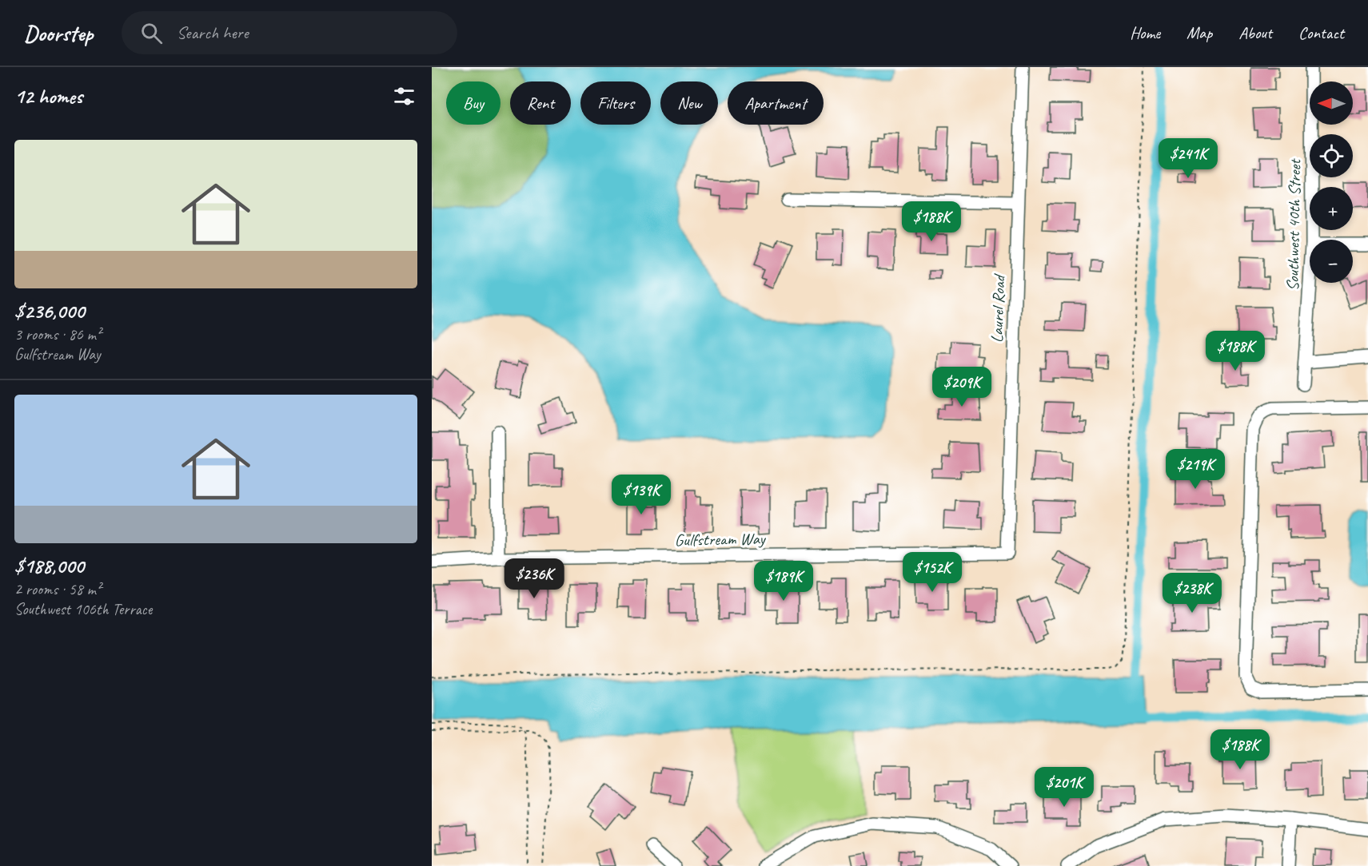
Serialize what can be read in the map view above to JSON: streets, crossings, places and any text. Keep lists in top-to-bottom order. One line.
{"streets":{"street":["Southwest 40th Street","Laurel Road","Gulfstream Way"]},"crossings":[["Laurel Road","Gulfstream Way"]],"north":"left","page":{"header":"Doorstep","search":"Search here","nav":["Home","Map","About","Contact"],"heading":"12 homes","map_buttons":["+","−"],"chip":["Buy","Rent","Filters","New","Apartment"],"list":[{"name":"$236,000","note":"3 rooms · 86 m² · Gulfstream Way"},{"name":"$188,000","note":"2 rooms · 58 m² · Southwest 106th Terrace"}],"price":["$241K","$188K","$188K","$209K","$219K","$139K","$152K","$236K","$189K","$238K","$188K","$201K"]}}
